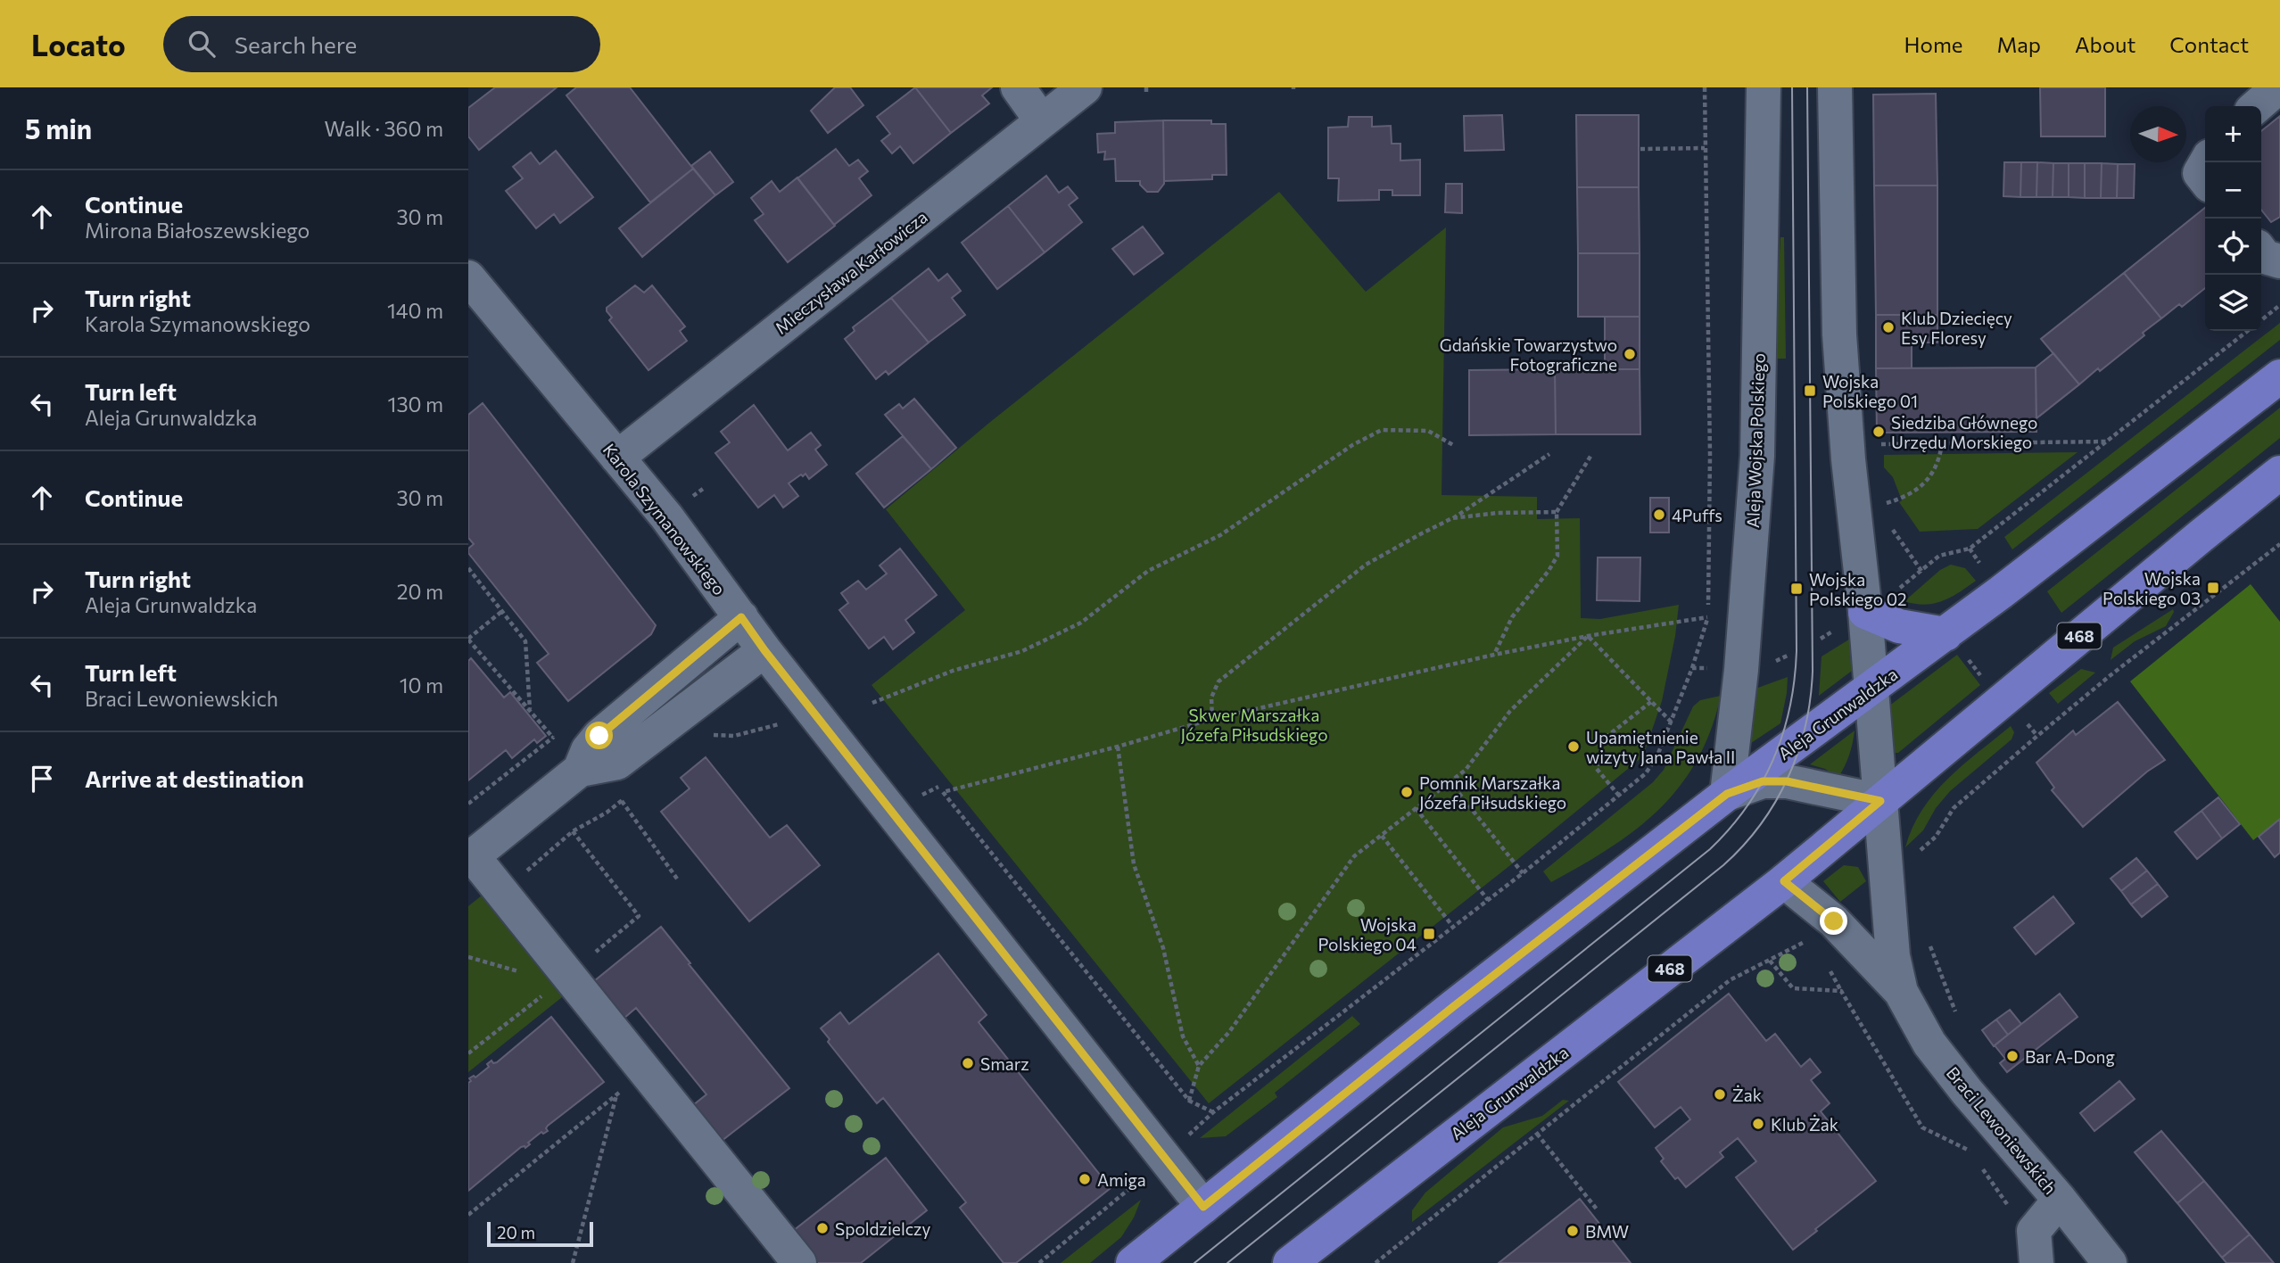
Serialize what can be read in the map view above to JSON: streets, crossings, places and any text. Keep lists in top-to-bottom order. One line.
{"streets":{"main road":["468","Aleja Grunwaldzka"],"street":["Mieczysława Karłowicza","Aleja Wojska Polskiego","Karola Szymanowskiego","Braci Lewoniewskich"]},"crossings":[["Mieczysława Karłowicza","Karola Szymanowskiego"],["Aleja Wojska Polskiego","Aleja Grunwaldzka"],["Karola Szymanowskiego","Aleja Grunwaldzka"],["Aleja Grunwaldzka","Braci Lewoniewskich"]],"parks":["Skwer Marszałka Józefa Piłsudskiego"],"places":{"other":["Klub Dziecięcy Esy Floresy","Gdańskie Towarzystwo Fotograficzne","Siedziba Głównego Urzędu Morskiego","4Puffs","Upamiętnienie wizyty Jana Pawła II","Pomnik Marszałka Józefa Piłsudskiego","Bar A-Dong","Smarz","Żak","Klub Żak","Amiga","Spoldzielczy","BMW"],"transit":["Wojska Polskiego 01","Wojska Polskiego 03","Wojska Polskiego 02","Wojska Polskiego 04"]},"scale_bar":"20 m","north":"right","page":{"header":"Locato","search":"Search here","nav":["Home","Map","About","Contact"],"heading":["5 min","Walk · 360 m"],"map_buttons":["+","−"],"list":[["Continue","Mirona Białoszewskiego","30 m"],["Turn right","Karola Szymanowskiego","140 m"],["Turn left","Aleja Grunwaldzka","130 m"],["Continue","30 m"],["Turn right","Aleja Grunwaldzka","20 m"],["Turn left","Braci Lewoniewskich","10 m"],"Arrive at destination"],"scale":"20 m"}}
